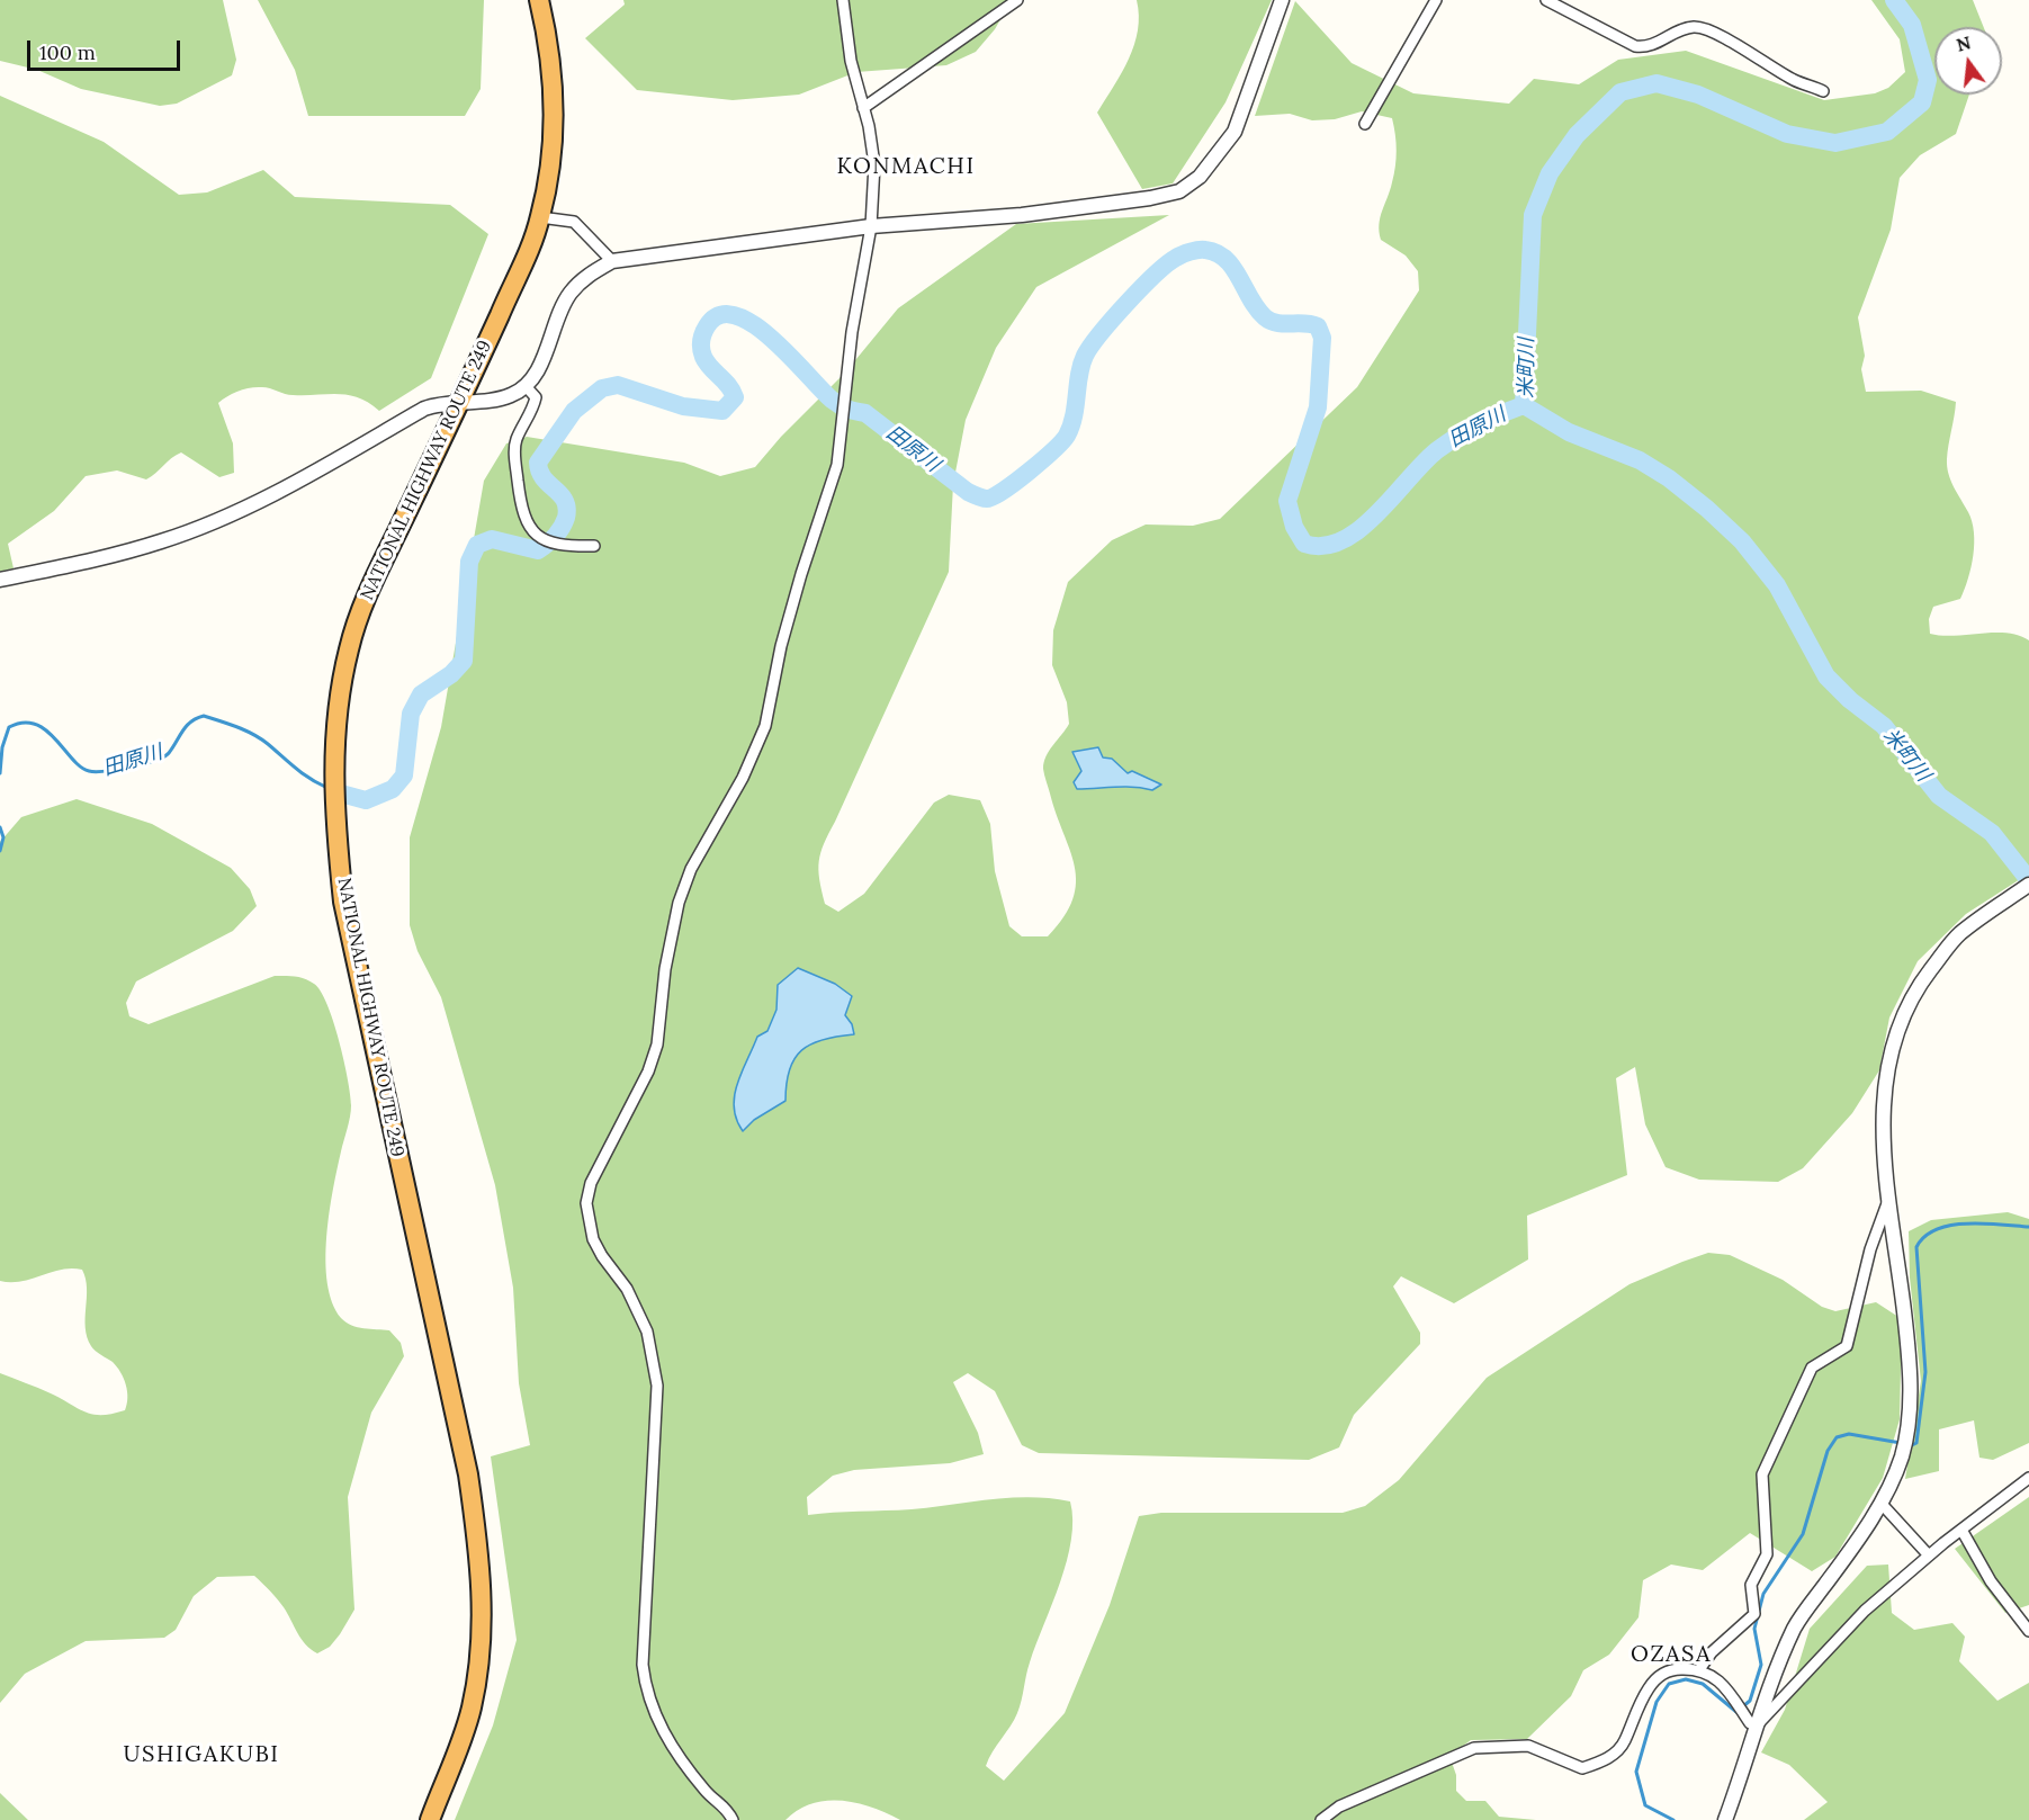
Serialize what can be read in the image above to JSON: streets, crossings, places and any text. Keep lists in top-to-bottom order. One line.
{"streets":{"highway":["NATIONAL HIGHWAY ROUTE 249"]},"districts":["KONMACHI","OZASA","USHIGAKUBI"],"water":["米町川","田原川"],"scale_bar":"100 m","north":"top"}
